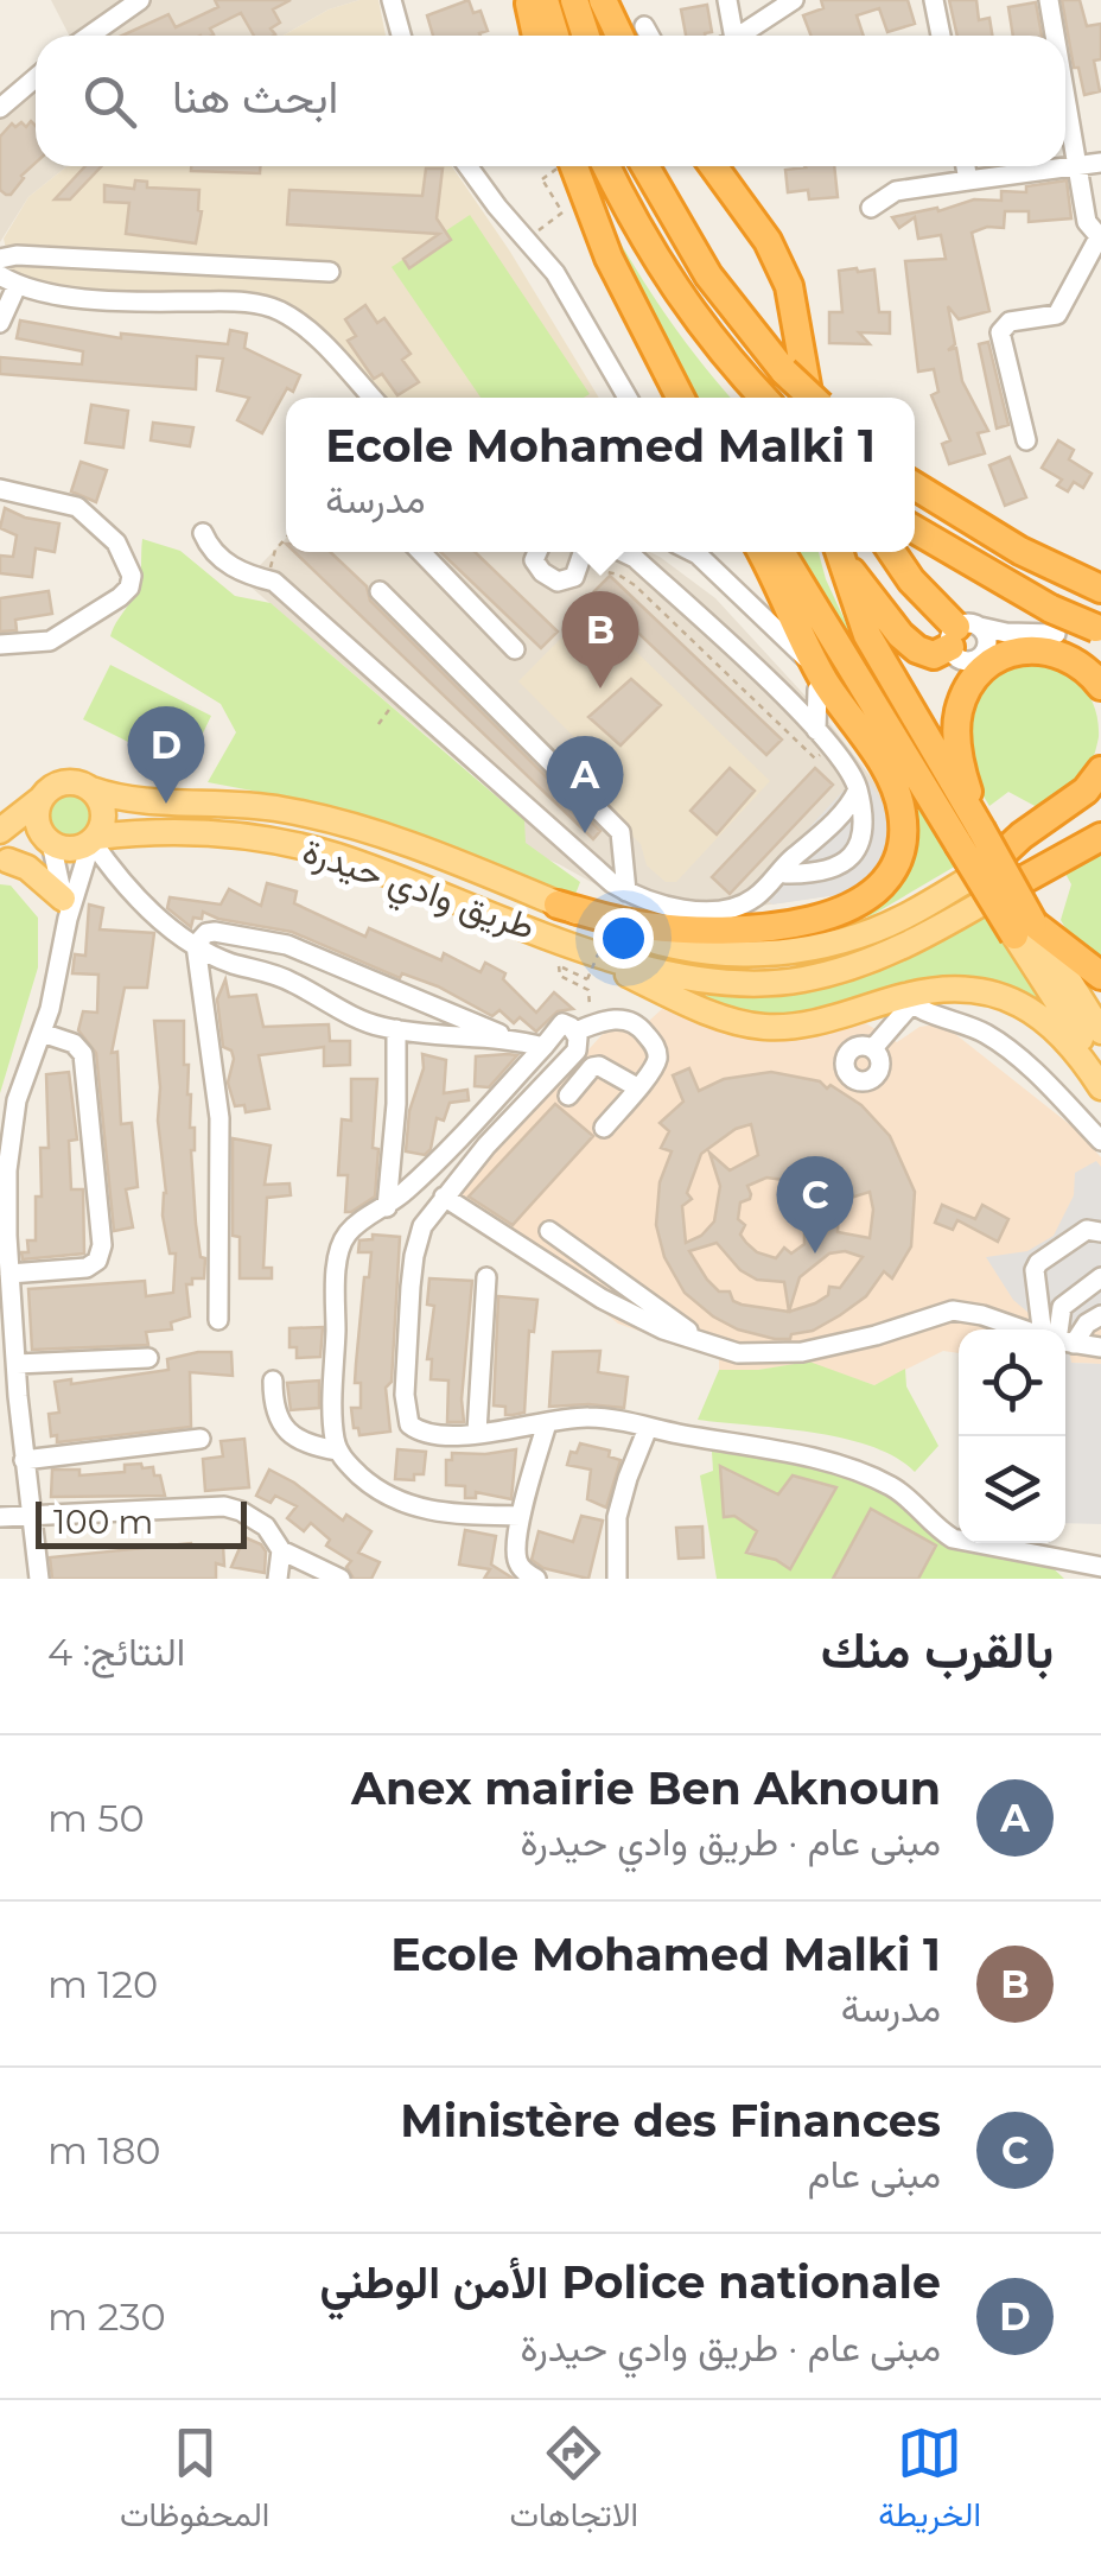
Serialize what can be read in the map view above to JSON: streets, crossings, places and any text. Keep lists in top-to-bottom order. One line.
{"streets":{"main road":["طريق وادي حيدرة"]},"scale_bar":"100 m","page":{"search":"ابحث هنا","popup":["Ecole Mohamed Malki 1","مدرسة"],"pins":["B","D","A","C"],"scale":"100 m","heading":["بالقرب منك","النتائج: 4"],"list":[{"mark":"A","name":"Anex mairie Ben Aknoun","note":"مبنى عام · طريق وادي حيدرة","value":"50 m"},{"mark":"B","name":"Ecole Mohamed Malki 1","note":"مدرسة","value":"120 m"},{"mark":"C","name":"Ministère des Finances","note":"مبنى عام","value":"180 m"},{"mark":"D","name":"Police nationale الأمن الوطني","note":"مبنى عام · طريق وادي حيدرة","value":"230 m"}],"nav":["الخريطة","الاتجاهات","المحفوظات"]}}
